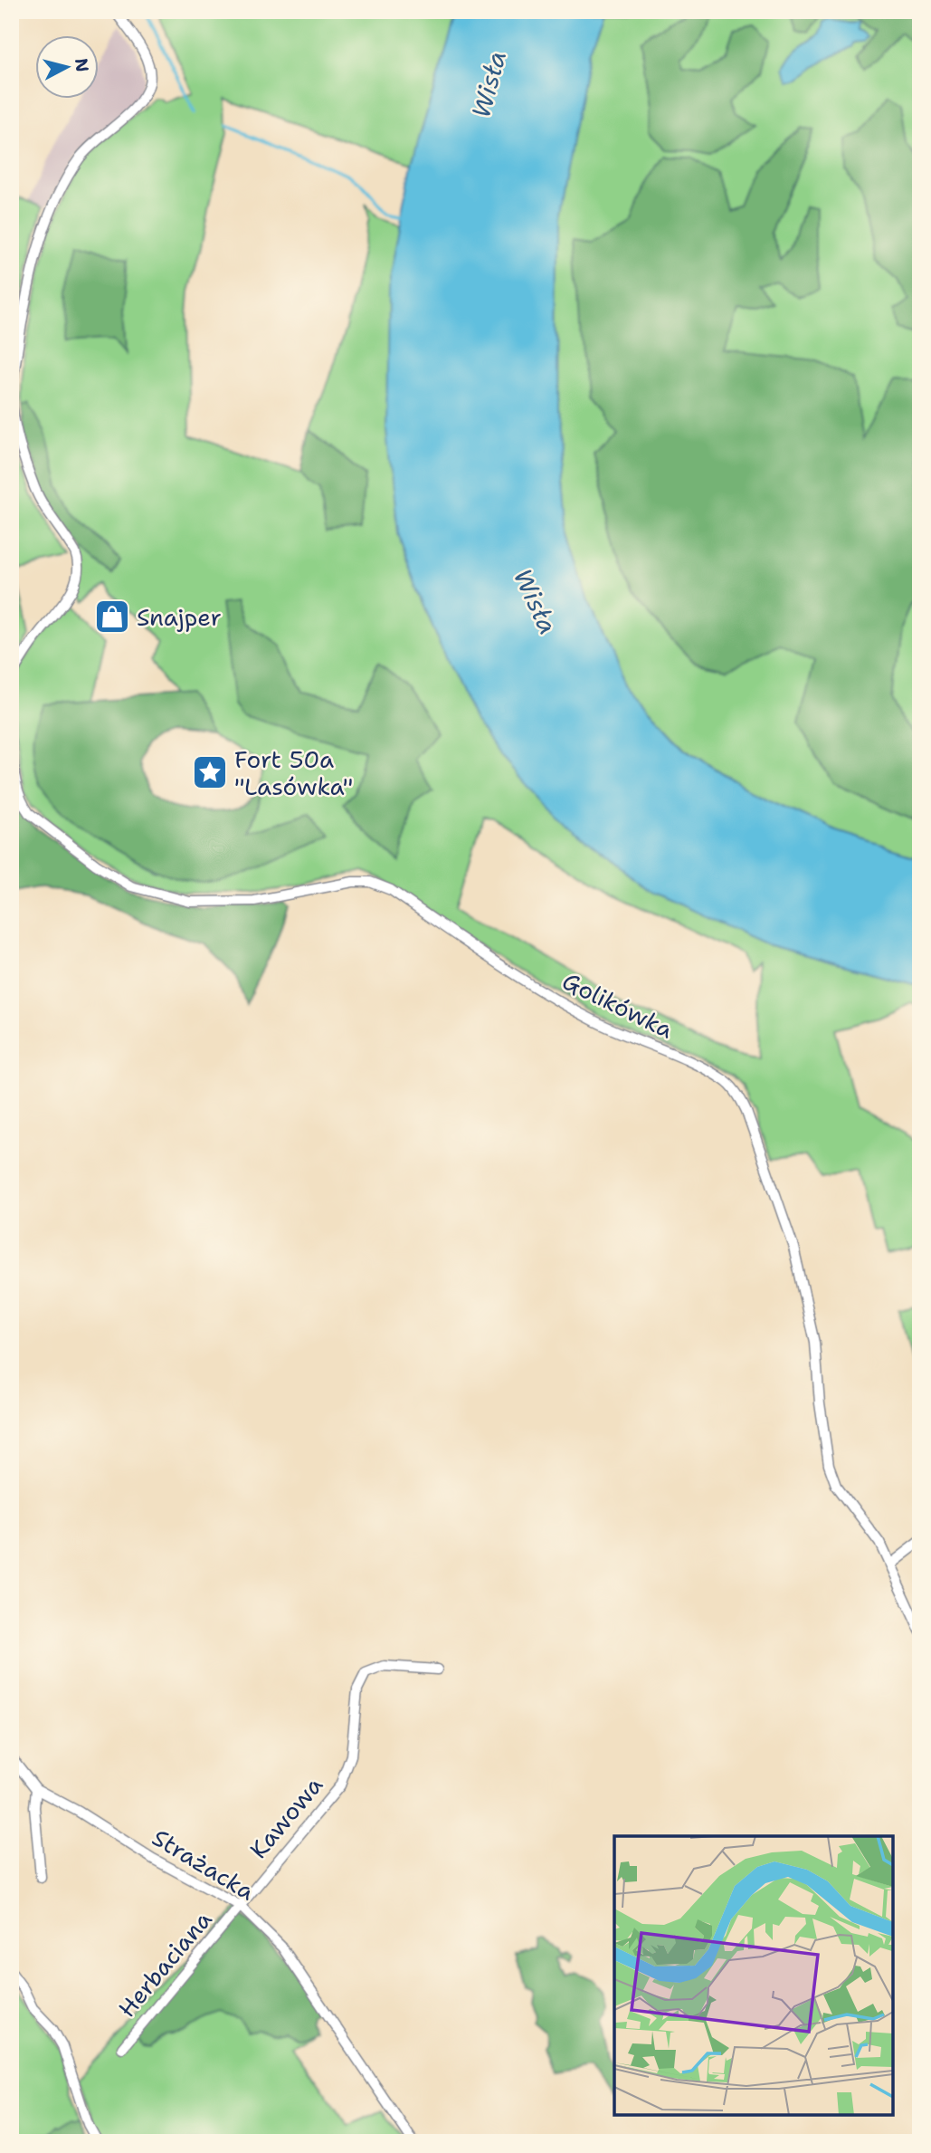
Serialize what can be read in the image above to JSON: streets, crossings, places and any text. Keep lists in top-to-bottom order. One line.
{"streets":{"street":["Golikówka","Kawowa","Strażacka","Herbaciana"]},"crossings":[["Kawowa","Strażacka"],["Kawowa","Herbaciana"],["Strażacka","Herbaciana"]],"water":["Wisła"],"places":{"shop":["Snajper"],"place":["Fort 50a \"Lasówka\""]},"north":"right"}
